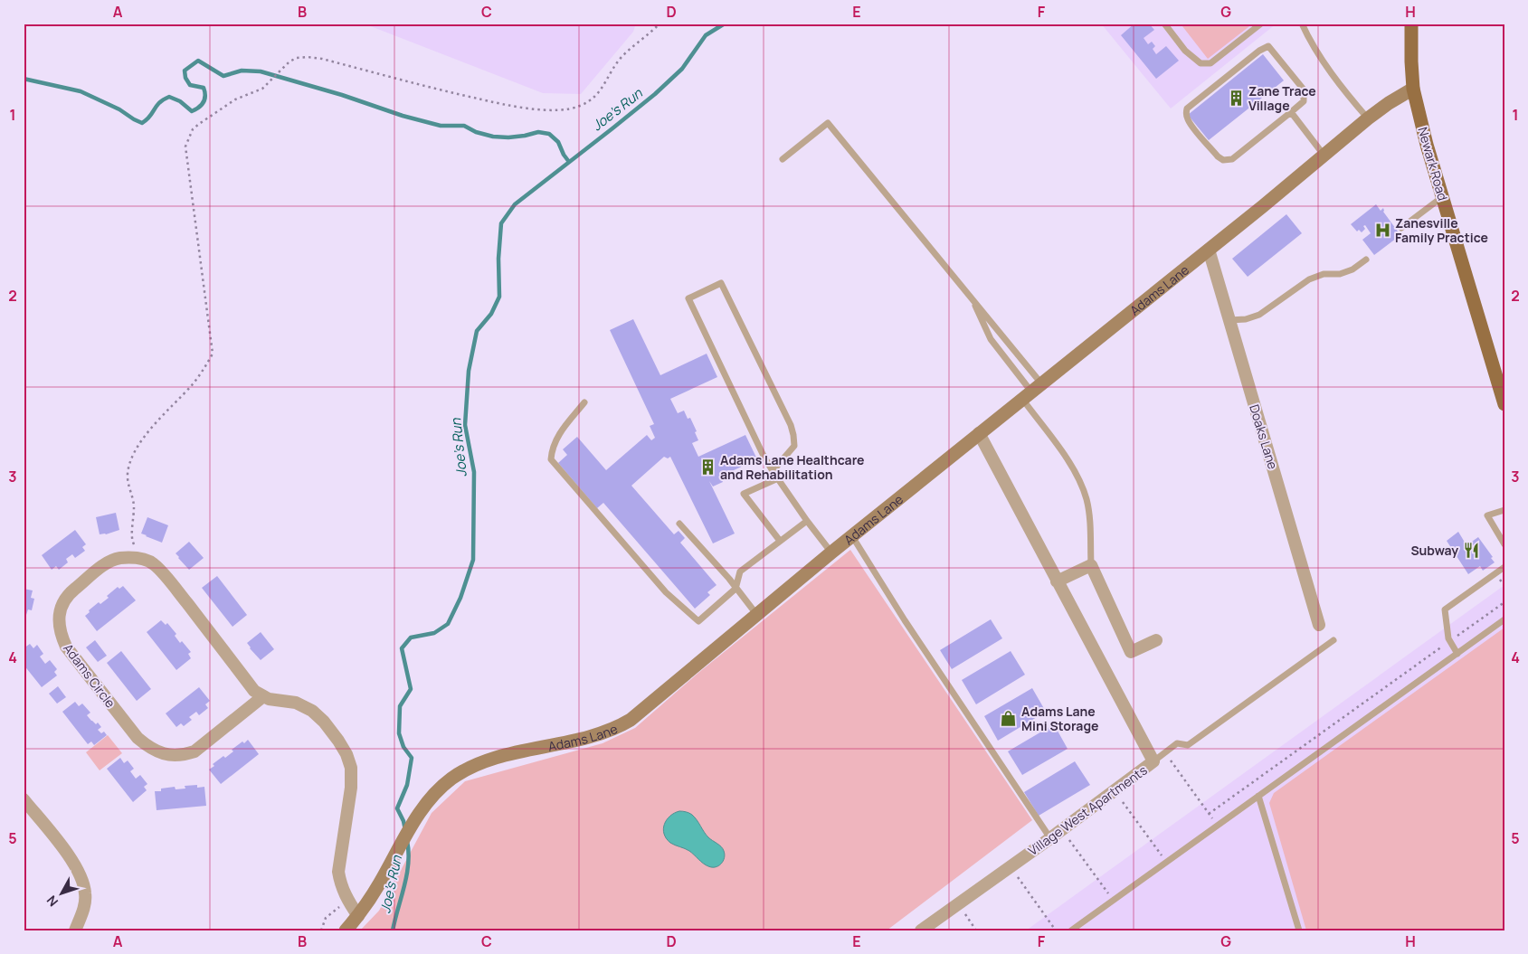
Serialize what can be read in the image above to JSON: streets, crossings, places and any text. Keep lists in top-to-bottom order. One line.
{"streets":{"main road":["Newark Road"],"street":["Adams Lane","Doaks Lane","Adams Circle","Village West Apartments"]},"crossings":[["Newark Road","Adams Lane"],["Adams Lane","Doaks Lane"],["Adams Lane","Village West Apartments"]],"water":["Joe's Run"],"places":{"building":["Zane Trace Village","Adams Lane Healthcare and Rehabilitation"],"hospital":["Zanesville Family Practice"],"restaurant":["Subway"],"shop":["Adams Lane Mini Storage"]},"north":"bottom left","grid":{"columns":["A","B","C","D","E","F","G","H"],"rows":["1","2","3","4","5"]}}
